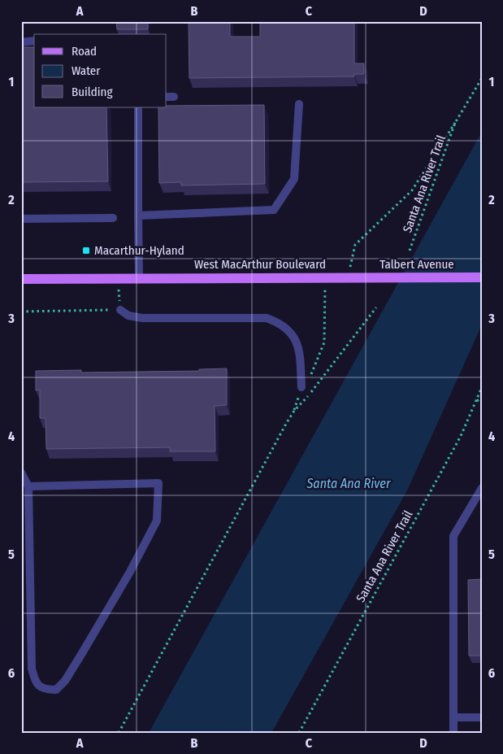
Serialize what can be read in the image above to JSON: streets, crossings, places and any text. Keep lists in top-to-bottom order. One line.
{"streets":{"main road":["West MacArthur Boulevard","Talbert Avenue"],"path":["Santa Ana River Trail"]},"crossings":[["Santa Ana River Trail","West MacArthur Boulevard"],["Santa Ana River Trail","Talbert Avenue"],["West MacArthur Boulevard","Talbert Avenue"]],"water":["Santa Ana River"],"places":{"transit":["Macarthur-Hyland"]},"legend":["Road","Water","Building"],"grid":{"columns":["A","B","C","D"],"rows":["1","2","3","4","5","6"]}}
